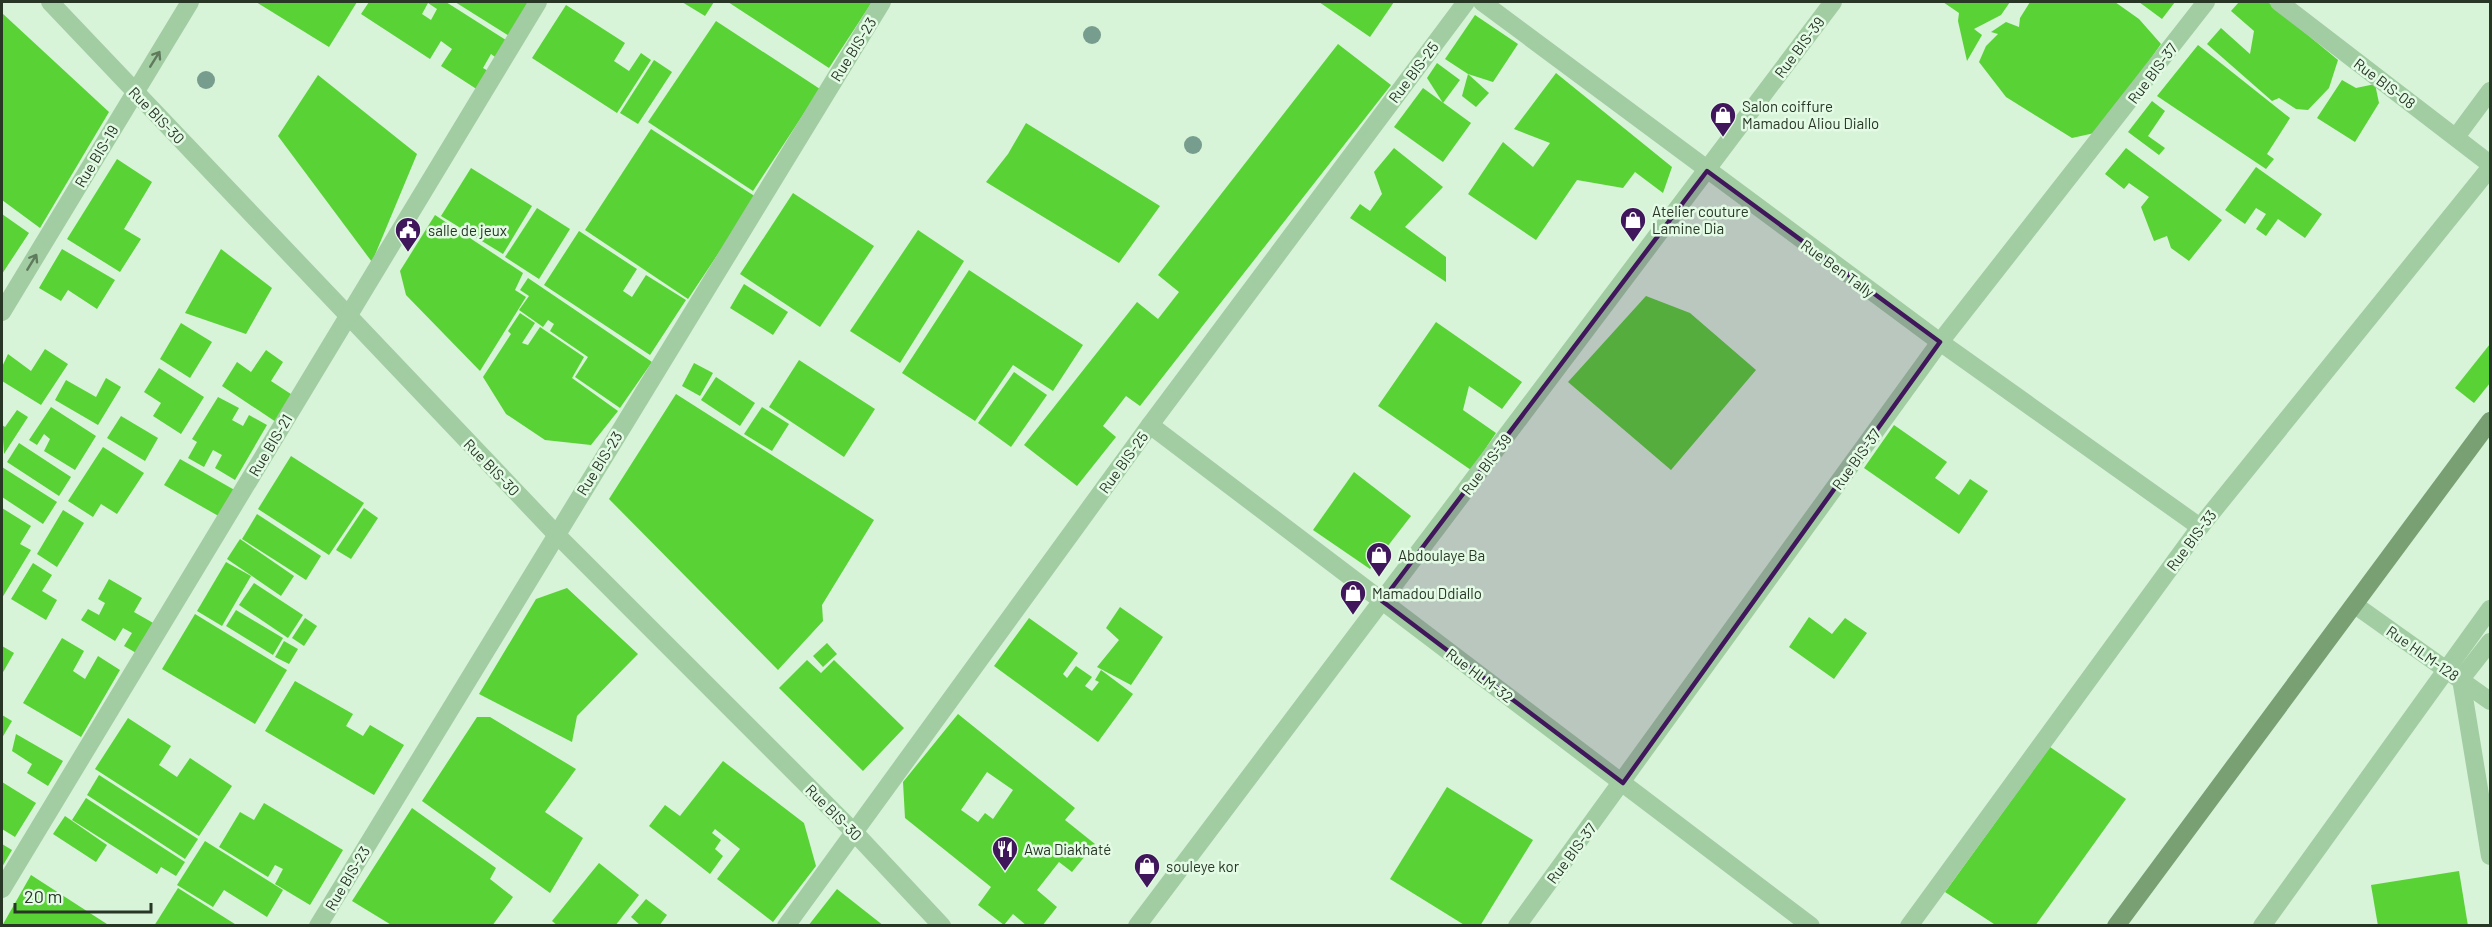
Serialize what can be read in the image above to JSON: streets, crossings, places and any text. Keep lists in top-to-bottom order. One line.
{"streets":{"street":["Rue BIS-39","Rue BIS-23","Rue BIS-25","Rue BIS-37","Rue BIS-08","Rue BIS-30","Rue BIS-19","Rue Ben Tally","Rue BIS-21","Rue BIS-33","Rue HLM-128","Rue HLM-32"]},"crossings":[["Rue BIS-39","Rue Ben Tally"],["Rue BIS-39","Rue HLM-32"],["Rue BIS-23","Rue BIS-30"],["Rue BIS-25","Rue BIS-30"],["Rue BIS-25","Rue HLM-32"],["Rue BIS-37","Rue Ben Tally"],["Rue BIS-37","Rue HLM-32"],["Rue BIS-08","Rue BIS-33"],["Rue BIS-30","Rue BIS-19"],["Rue BIS-30","Rue BIS-21"],["Rue Ben Tally","Rue BIS-33"]],"one_way":["Rue BIS-19"],"places":{"shop":["Salon coiffure Mamadou Aliou Diallo","Atelier couture Lamine Dia","Abdoulaye Ba","Mamadou Ddiallo","souleye kor"],"public building":["salle de jeux"],"restaurant":["Awa Diakhaté"]},"scale_bar":"20 m"}
